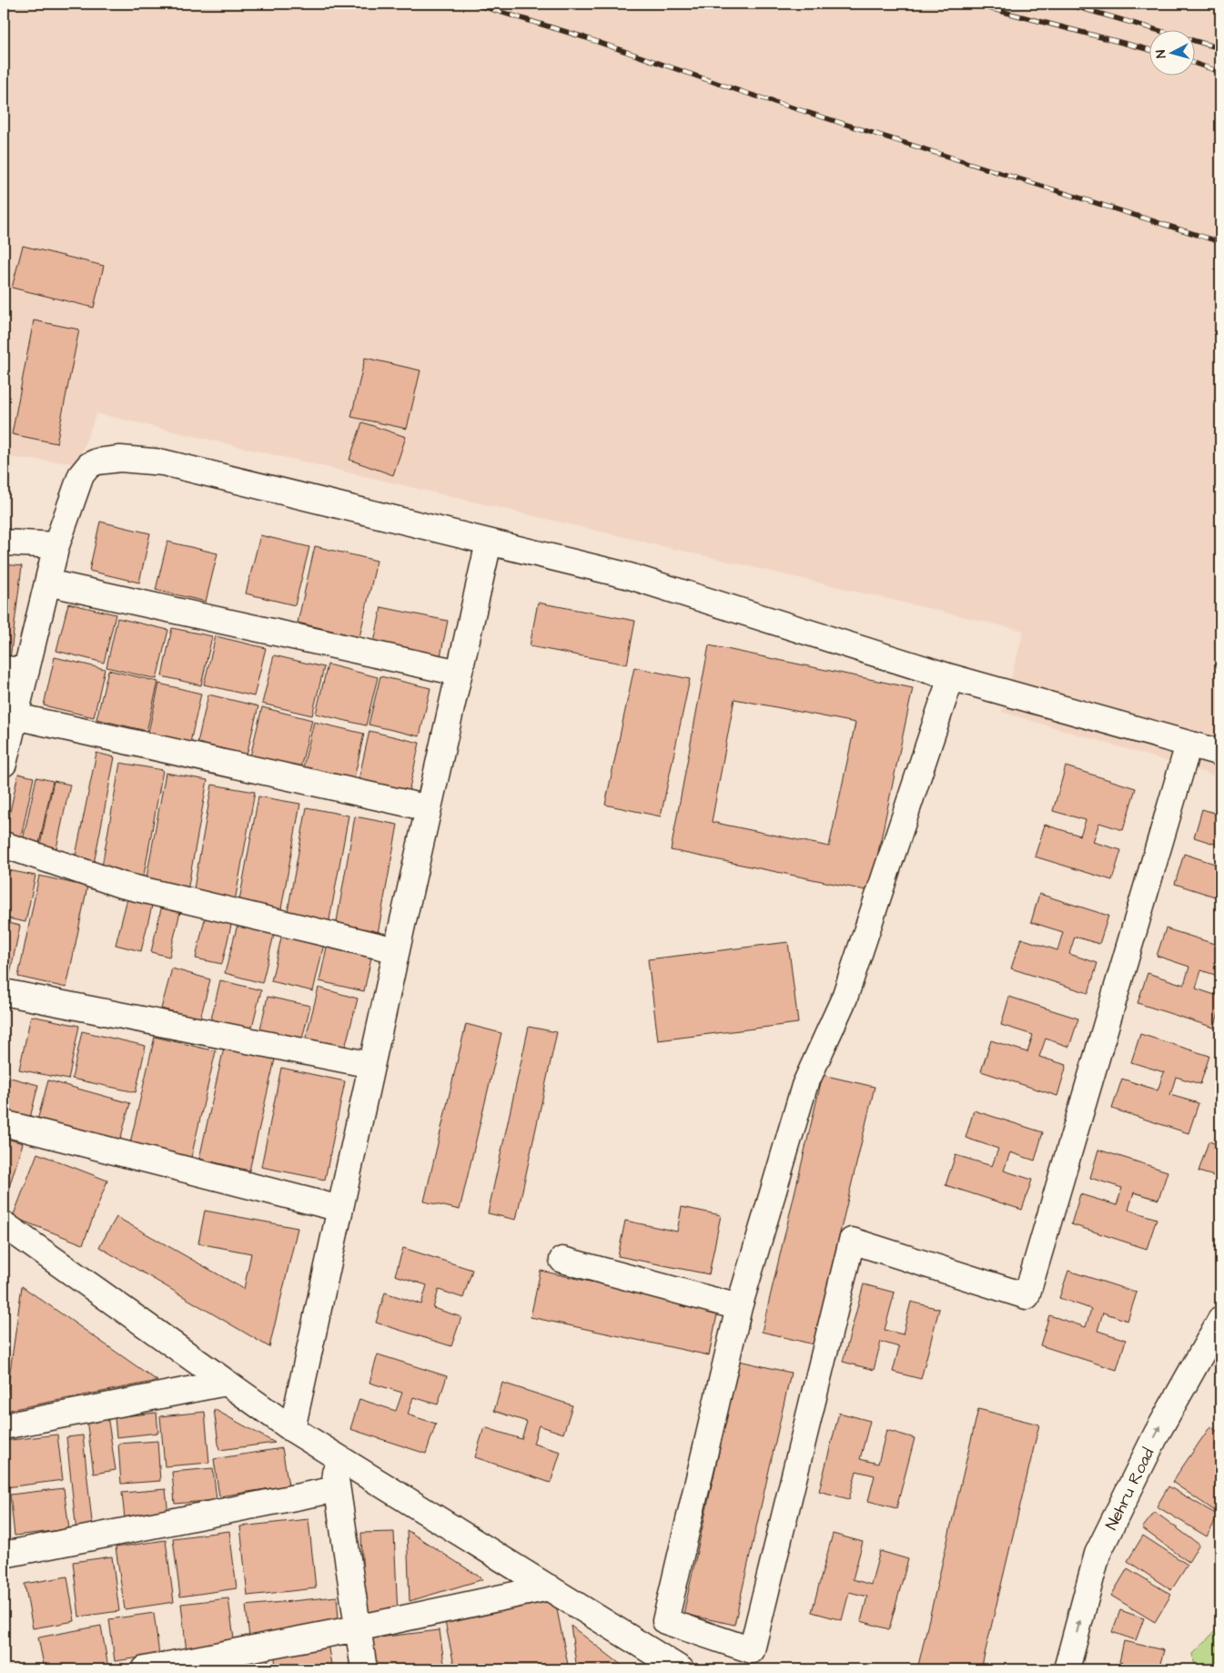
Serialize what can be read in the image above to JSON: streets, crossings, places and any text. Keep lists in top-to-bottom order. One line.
{"streets":{"street":["Nehru Road"]},"one_way":["Nehru Road"],"north":"left"}
